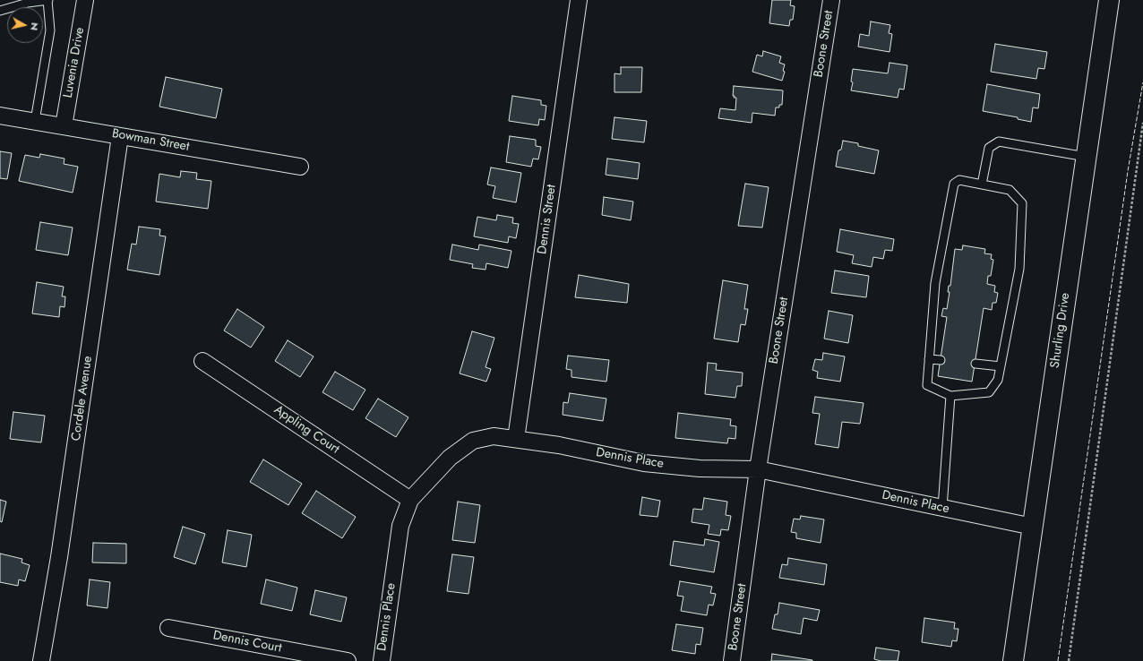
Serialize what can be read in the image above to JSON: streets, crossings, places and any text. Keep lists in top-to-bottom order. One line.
{"streets":{"main road":["Shurling Drive"],"street":["Boone Street","Luvenia Drive","Bowman Street","Dennis Street","Cordele Avenue","Appling Court","Dennis Place","Dennis Court"]},"crossings":[["Boone Street","Dennis Place"],["Luvenia Drive","Bowman Street"],["Bowman Street","Cordele Avenue"],["Dennis Street","Dennis Place"],["Shurling Drive","Dennis Place"],["Appling Court","Dennis Place"]],"north":"right"}
